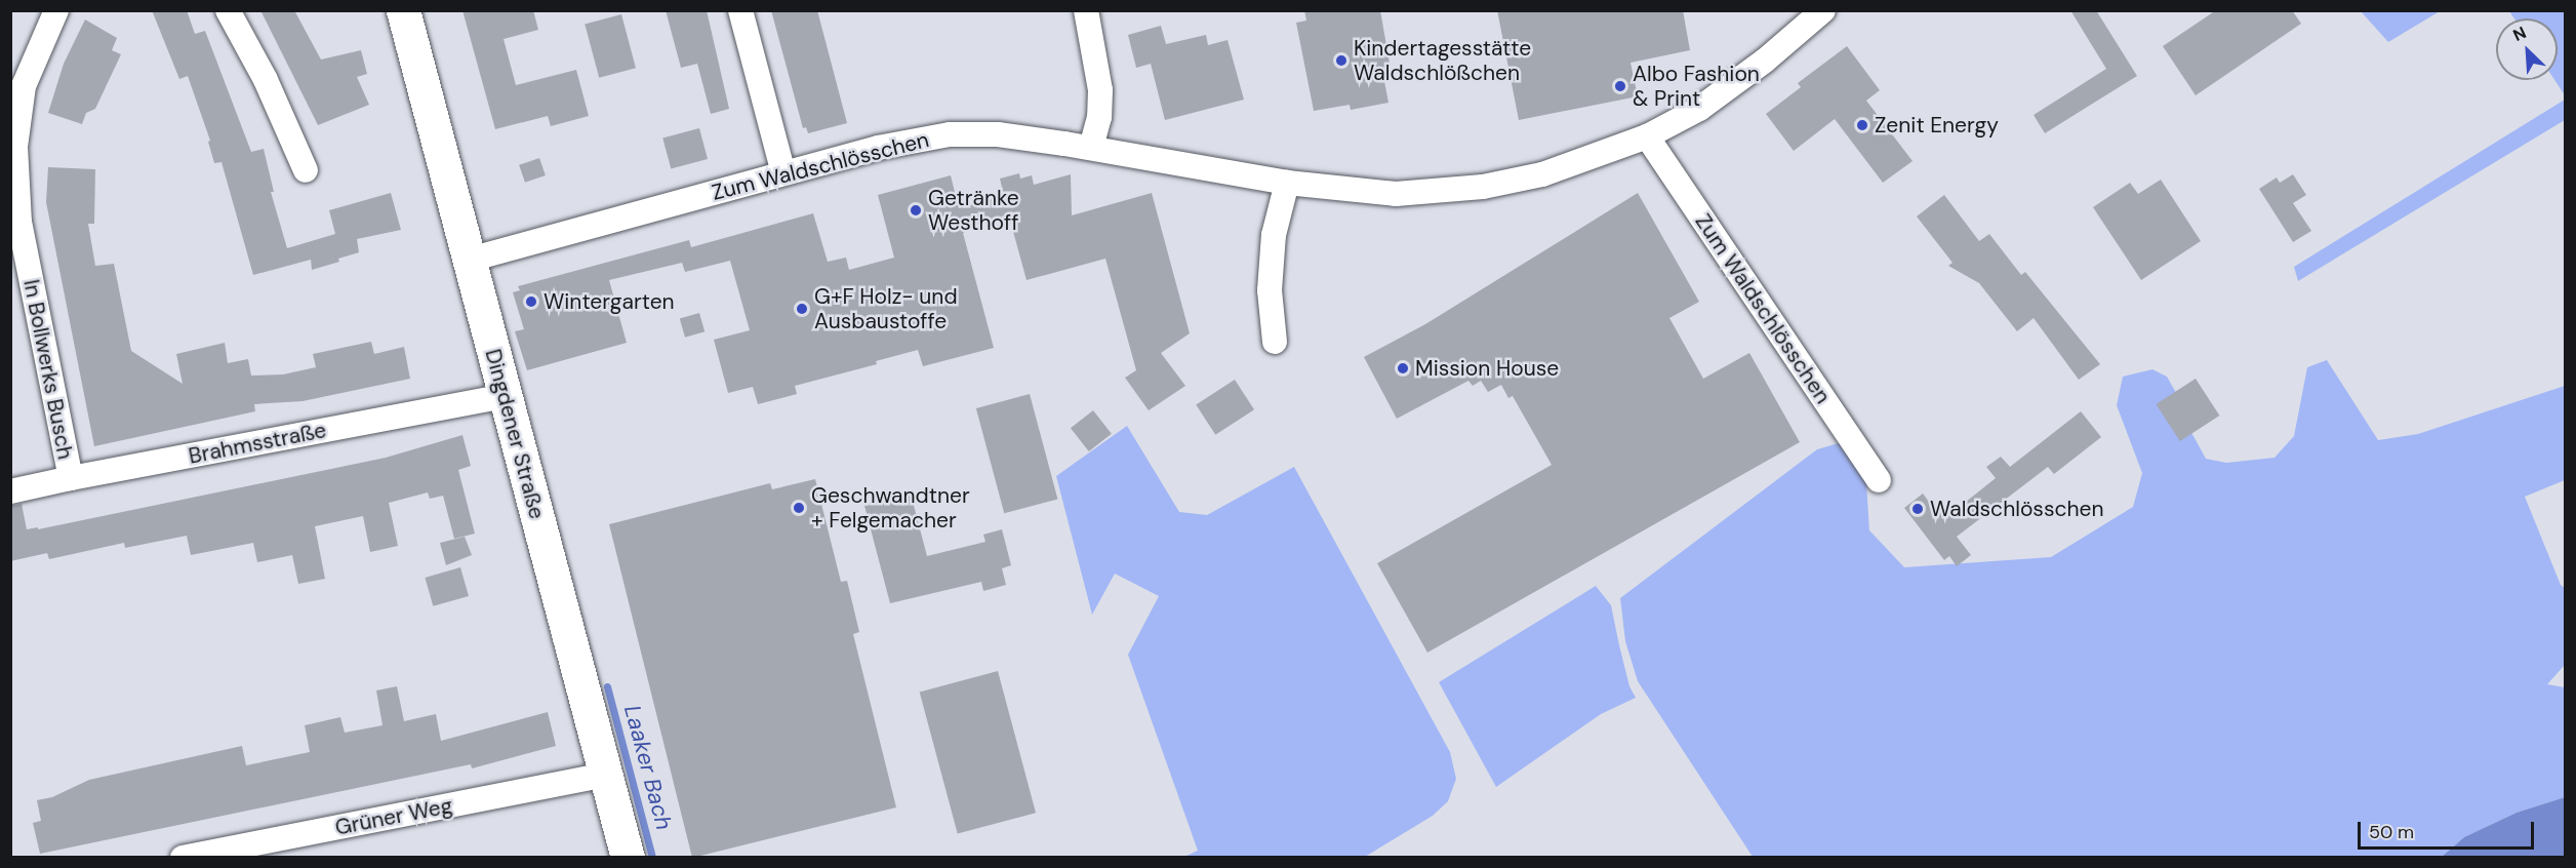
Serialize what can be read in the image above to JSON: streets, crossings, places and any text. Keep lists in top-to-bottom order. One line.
{"streets":{"main road":["Dingdener Straße"],"street":["Zum Waldschlösschen","In Bollwerks Busch","Brahmsstraße","Grüner Weg"]},"crossings":[["Zum Waldschlösschen","Dingdener Straße"],["In Bollwerks Busch","Brahmsstraße"],["Dingdener Straße","Brahmsstraße"],["Dingdener Straße","Grüner Weg"]],"water":["Laaker Bach"],"places":["Kindertagesstätte Waldschlößchen","Albo Fashion & Print","Zenit Energy","Getränke Westhoff","Wintergarten","G+F Holz- und Ausbaustoffe","Mission House","Geschwandtner + Felgemacher","Waldschlösschen"],"scale_bar":"50 m","north":"top left"}
